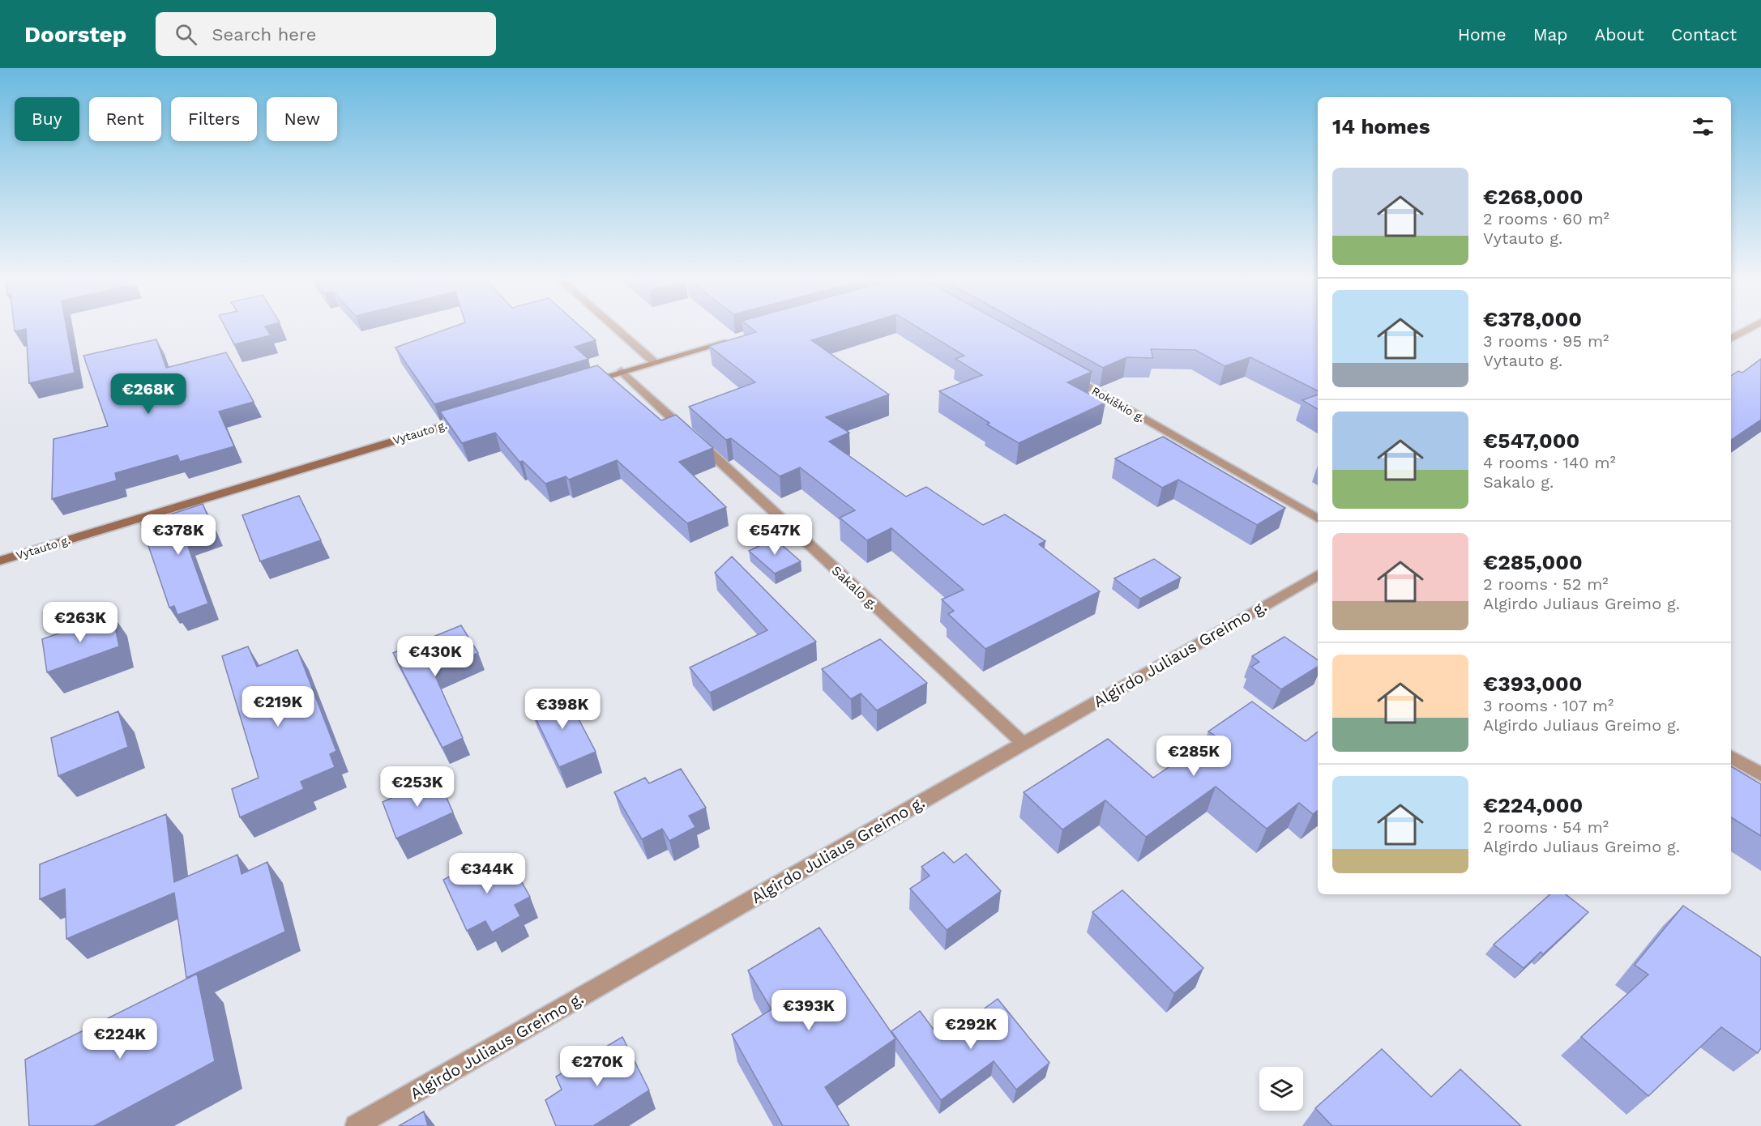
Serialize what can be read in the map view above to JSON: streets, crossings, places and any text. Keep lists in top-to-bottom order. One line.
{"streets":{"main road":["Vytauto g."],"street":["Rokiškio g.","Sakalo g.","Algirdo Juliaus Greimo g."]},"crossings":[["Sakalo g.","Algirdo Juliaus Greimo g."]],"page":{"header":"Doorstep","search":"Search here","nav":["Home","Map","About","Contact"],"chip":["Buy","Rent","Filters","New"],"heading":"14 homes","list":[{"name":"€268,000","note":"2 rooms · 60 m² · Vytauto g."},{"name":"€378,000","note":"3 rooms · 95 m² · Vytauto g."},{"name":"€547,000","note":"4 rooms · 140 m² · Sakalo g."},{"name":"€285,000","note":"2 rooms · 52 m² · Algirdo Juliaus Greimo g."},{"name":"€393,000","note":"3 rooms · 107 m² · Algirdo Juliaus Greimo g."},{"name":"€224,000","note":"2 rooms · 54 m² · Algirdo Juliaus Greimo g."}],"price":["€268K","€378K","€547K","€263K","€430K","€219K","€398K","€285K","€253K","€344K","€393K","€292K","€224K","€270K"]}}
